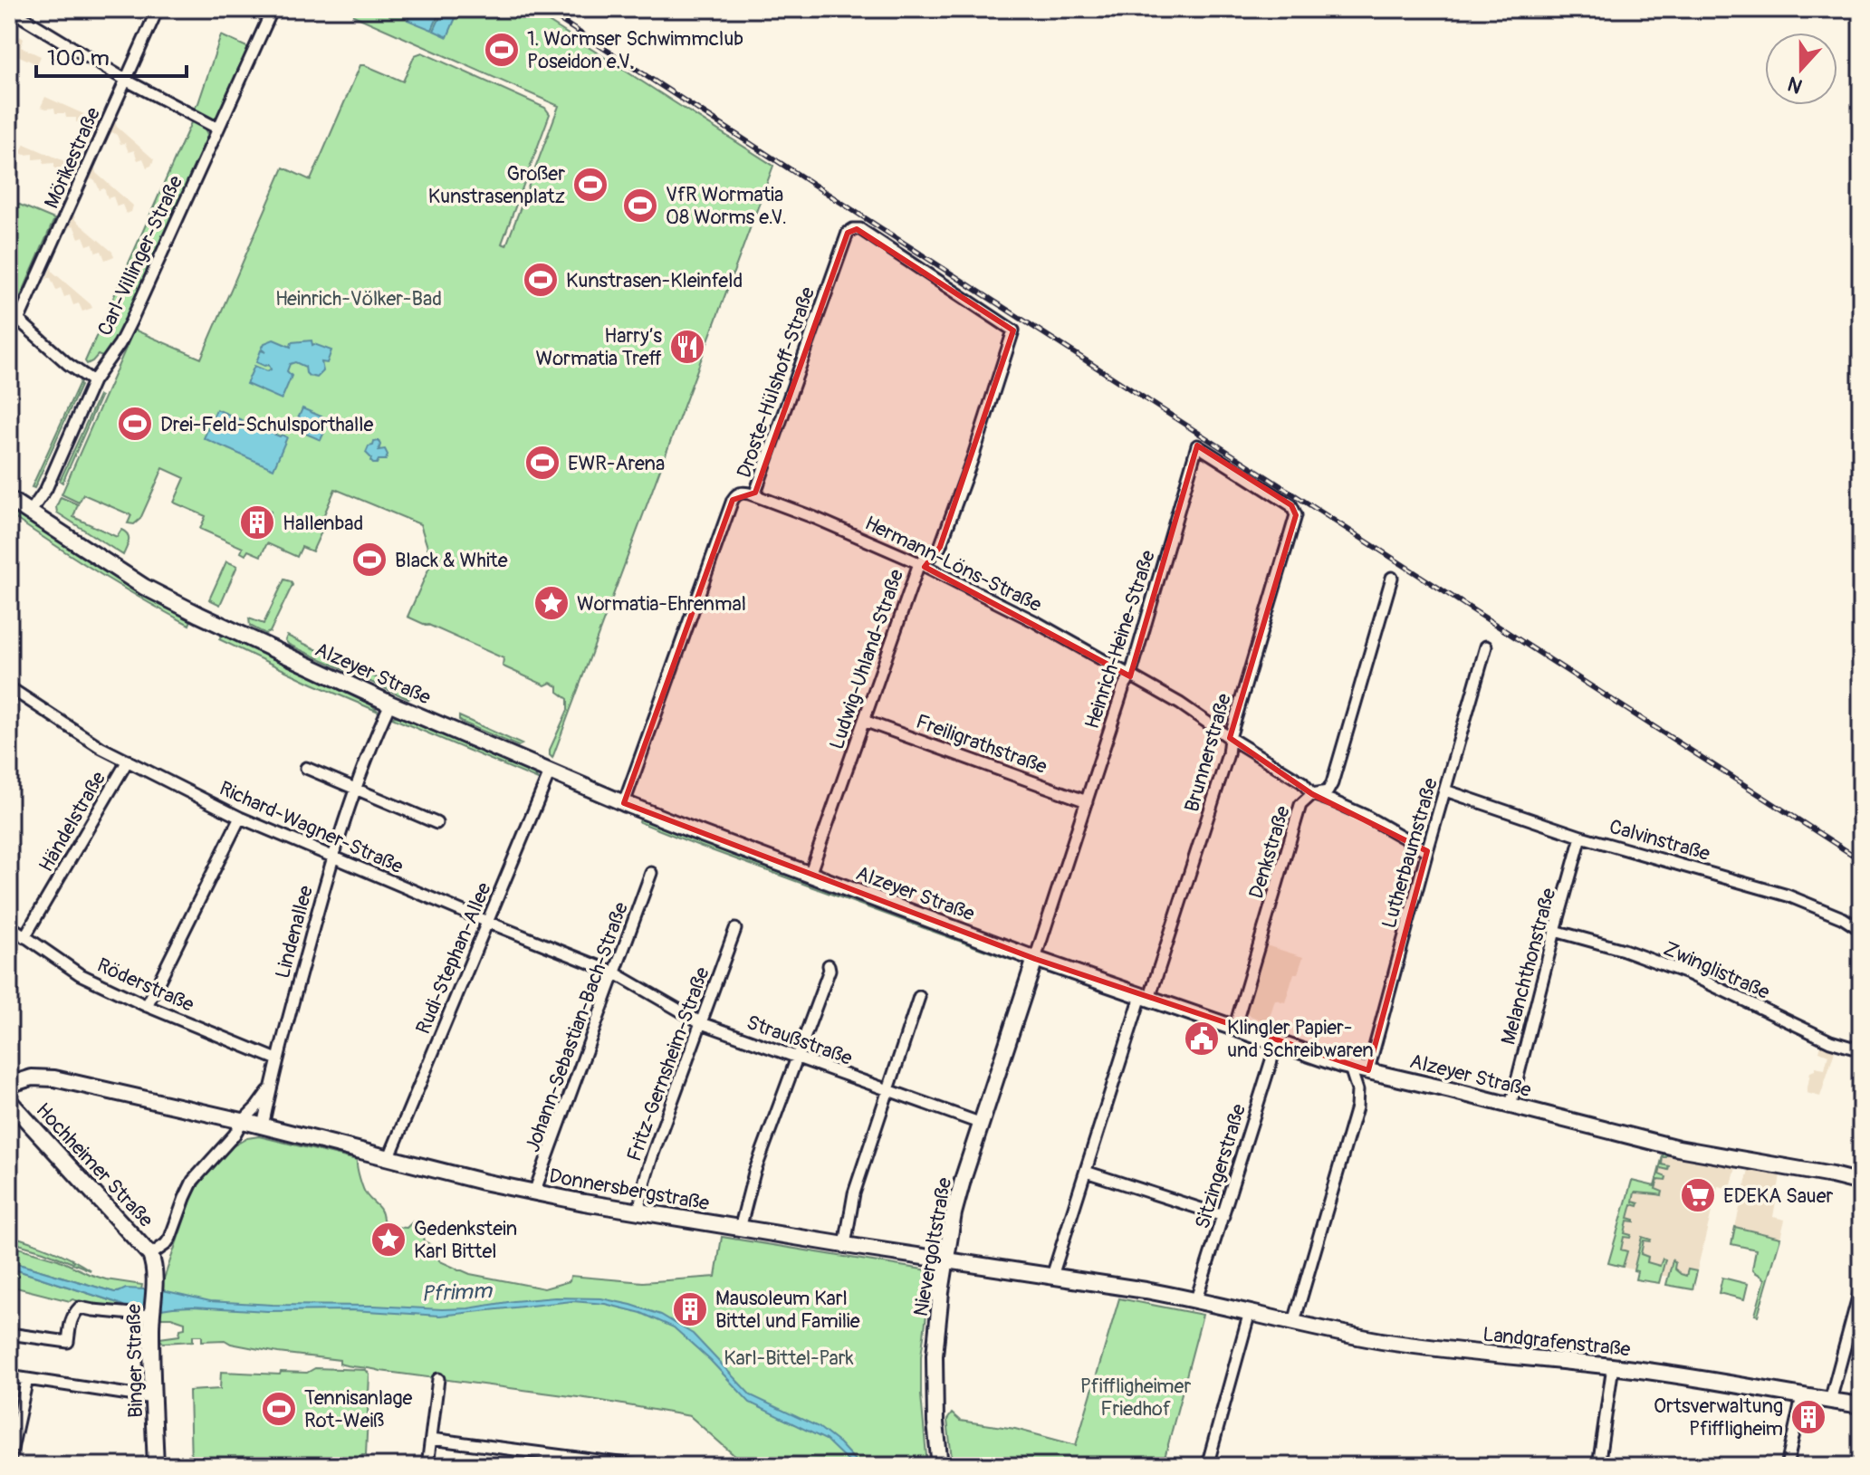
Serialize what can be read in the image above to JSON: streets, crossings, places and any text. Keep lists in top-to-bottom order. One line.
{"streets":{"street":["Mörikestraße","Carl-Villinger-Straße","Droste-Hülshoff-Straße","Hermann-Löns-Straße","Heinrich-Heine-Straße","Ludwig-Uhland-Straße","Alzeyer Straße","Freiligrathstraße","Brunnerstraße","Händelstraße","Richard-Wagner-Straße","Calvinstraße","Denkstraße","Lutherbaumstraße","Lindenallee","Rudi-Stephan-Allee","Melanchthonstraße","Zwinglistraße","Röderstraße","Johann-Sebastian-Bach-Straße","Straußstraße","Fritz-Gernsheim-Straße","Hochheimer Straße","Sitzingerstraße","Donnersbergstraße","Nievergoltstraße","Landgrafenstraße","Binger Straße"]},"crossings":[["Carl-Villinger-Straße","Alzeyer Straße"],["Droste-Hülshoff-Straße","Hermann-Löns-Straße"],["Droste-Hülshoff-Straße","Ludwig-Uhland-Straße"],["Droste-Hülshoff-Straße","Alzeyer Straße"],["Hermann-Löns-Straße","Heinrich-Heine-Straße"],["Hermann-Löns-Straße","Ludwig-Uhland-Straße"],["Hermann-Löns-Straße","Brunnerstraße"],["Hermann-Löns-Straße","Denkstraße"],["Hermann-Löns-Straße","Lutherbaumstraße"],["Heinrich-Heine-Straße","Alzeyer Straße"],["Heinrich-Heine-Straße","Freiligrathstraße"],["Heinrich-Heine-Straße","Brunnerstraße"],["Heinrich-Heine-Straße","Nievergoltstraße"],["Ludwig-Uhland-Straße","Alzeyer Straße"],["Ludwig-Uhland-Straße","Freiligrathstraße"],["Alzeyer Straße","Brunnerstraße"],["Alzeyer Straße","Denkstraße"],["Alzeyer Straße","Lutherbaumstraße"],["Alzeyer Straße","Lindenallee"],["Alzeyer Straße","Rudi-Stephan-Allee"],["Alzeyer Straße","Melanchthonstraße"],["Alzeyer Straße","Sitzingerstraße"],["Alzeyer Straße","Nievergoltstraße"],["Brunnerstraße","Donnersbergstraße"],["Händelstraße","Richard-Wagner-Straße"],["Händelstraße","Röderstraße"],["Richard-Wagner-Straße","Lindenallee"],["Richard-Wagner-Straße","Rudi-Stephan-Allee"],["Richard-Wagner-Straße","Johann-Sebastian-Bach-Straße"],["Richard-Wagner-Straße","Straußstraße"],["Calvinstraße","Lutherbaumstraße"],["Calvinstraße","Melanchthonstraße"],["Lindenallee","Röderstraße"],["Lindenallee","Hochheimer Straße"],["Lindenallee","Donnersbergstraße"],["Lindenallee","Binger Straße"],["Rudi-Stephan-Allee","Donnersbergstraße"],["Melanchthonstraße","Zwinglistraße"],["Johann-Sebastian-Bach-Straße","Straußstraße"],["Johann-Sebastian-Bach-Straße","Donnersbergstraße"],["Straußstraße","Fritz-Gernsheim-Straße"],["Straußstraße","Nievergoltstraße"],["Fritz-Gernsheim-Straße","Donnersbergstraße"],["Hochheimer Straße","Binger Straße"],["Sitzingerstraße","Donnersbergstraße"],["Donnersbergstraße","Nievergoltstraße"],["Donnersbergstraße","Landgrafenstraße"]],"water":["Pfrimm"],"parks":["Heinrich-Völker-Bad","Karl-Bittel-Park","Pfiffligheimer Friedhof"],"places":{"sports":["1. Wormser Schwimmclub Poseidon e.V.","Großer Kunstrasenplatz","VfR Wormatia 08 Worms e.V.","Kunstrasen-Kleinfeld","Drei-Feld-Schulsporthalle","EWR-Arena","Black & White","Tennisanlage Rot-Weiß"],"restaurant":["Harry’s Wormatia Treff"],"building":["Hallenbad","Mausoleum Karl Bittel und Familie","Ortsverwaltung Pfiffligheim"],"place":["Wormatia-Ehrenmal","Gedenkstein Karl Bittel"],"public building":["Klingler Papier- und Schreibwaren"],"supermarket":["EDEKA Sauer"]},"scale_bar":"100 m","north":"bottom"}
